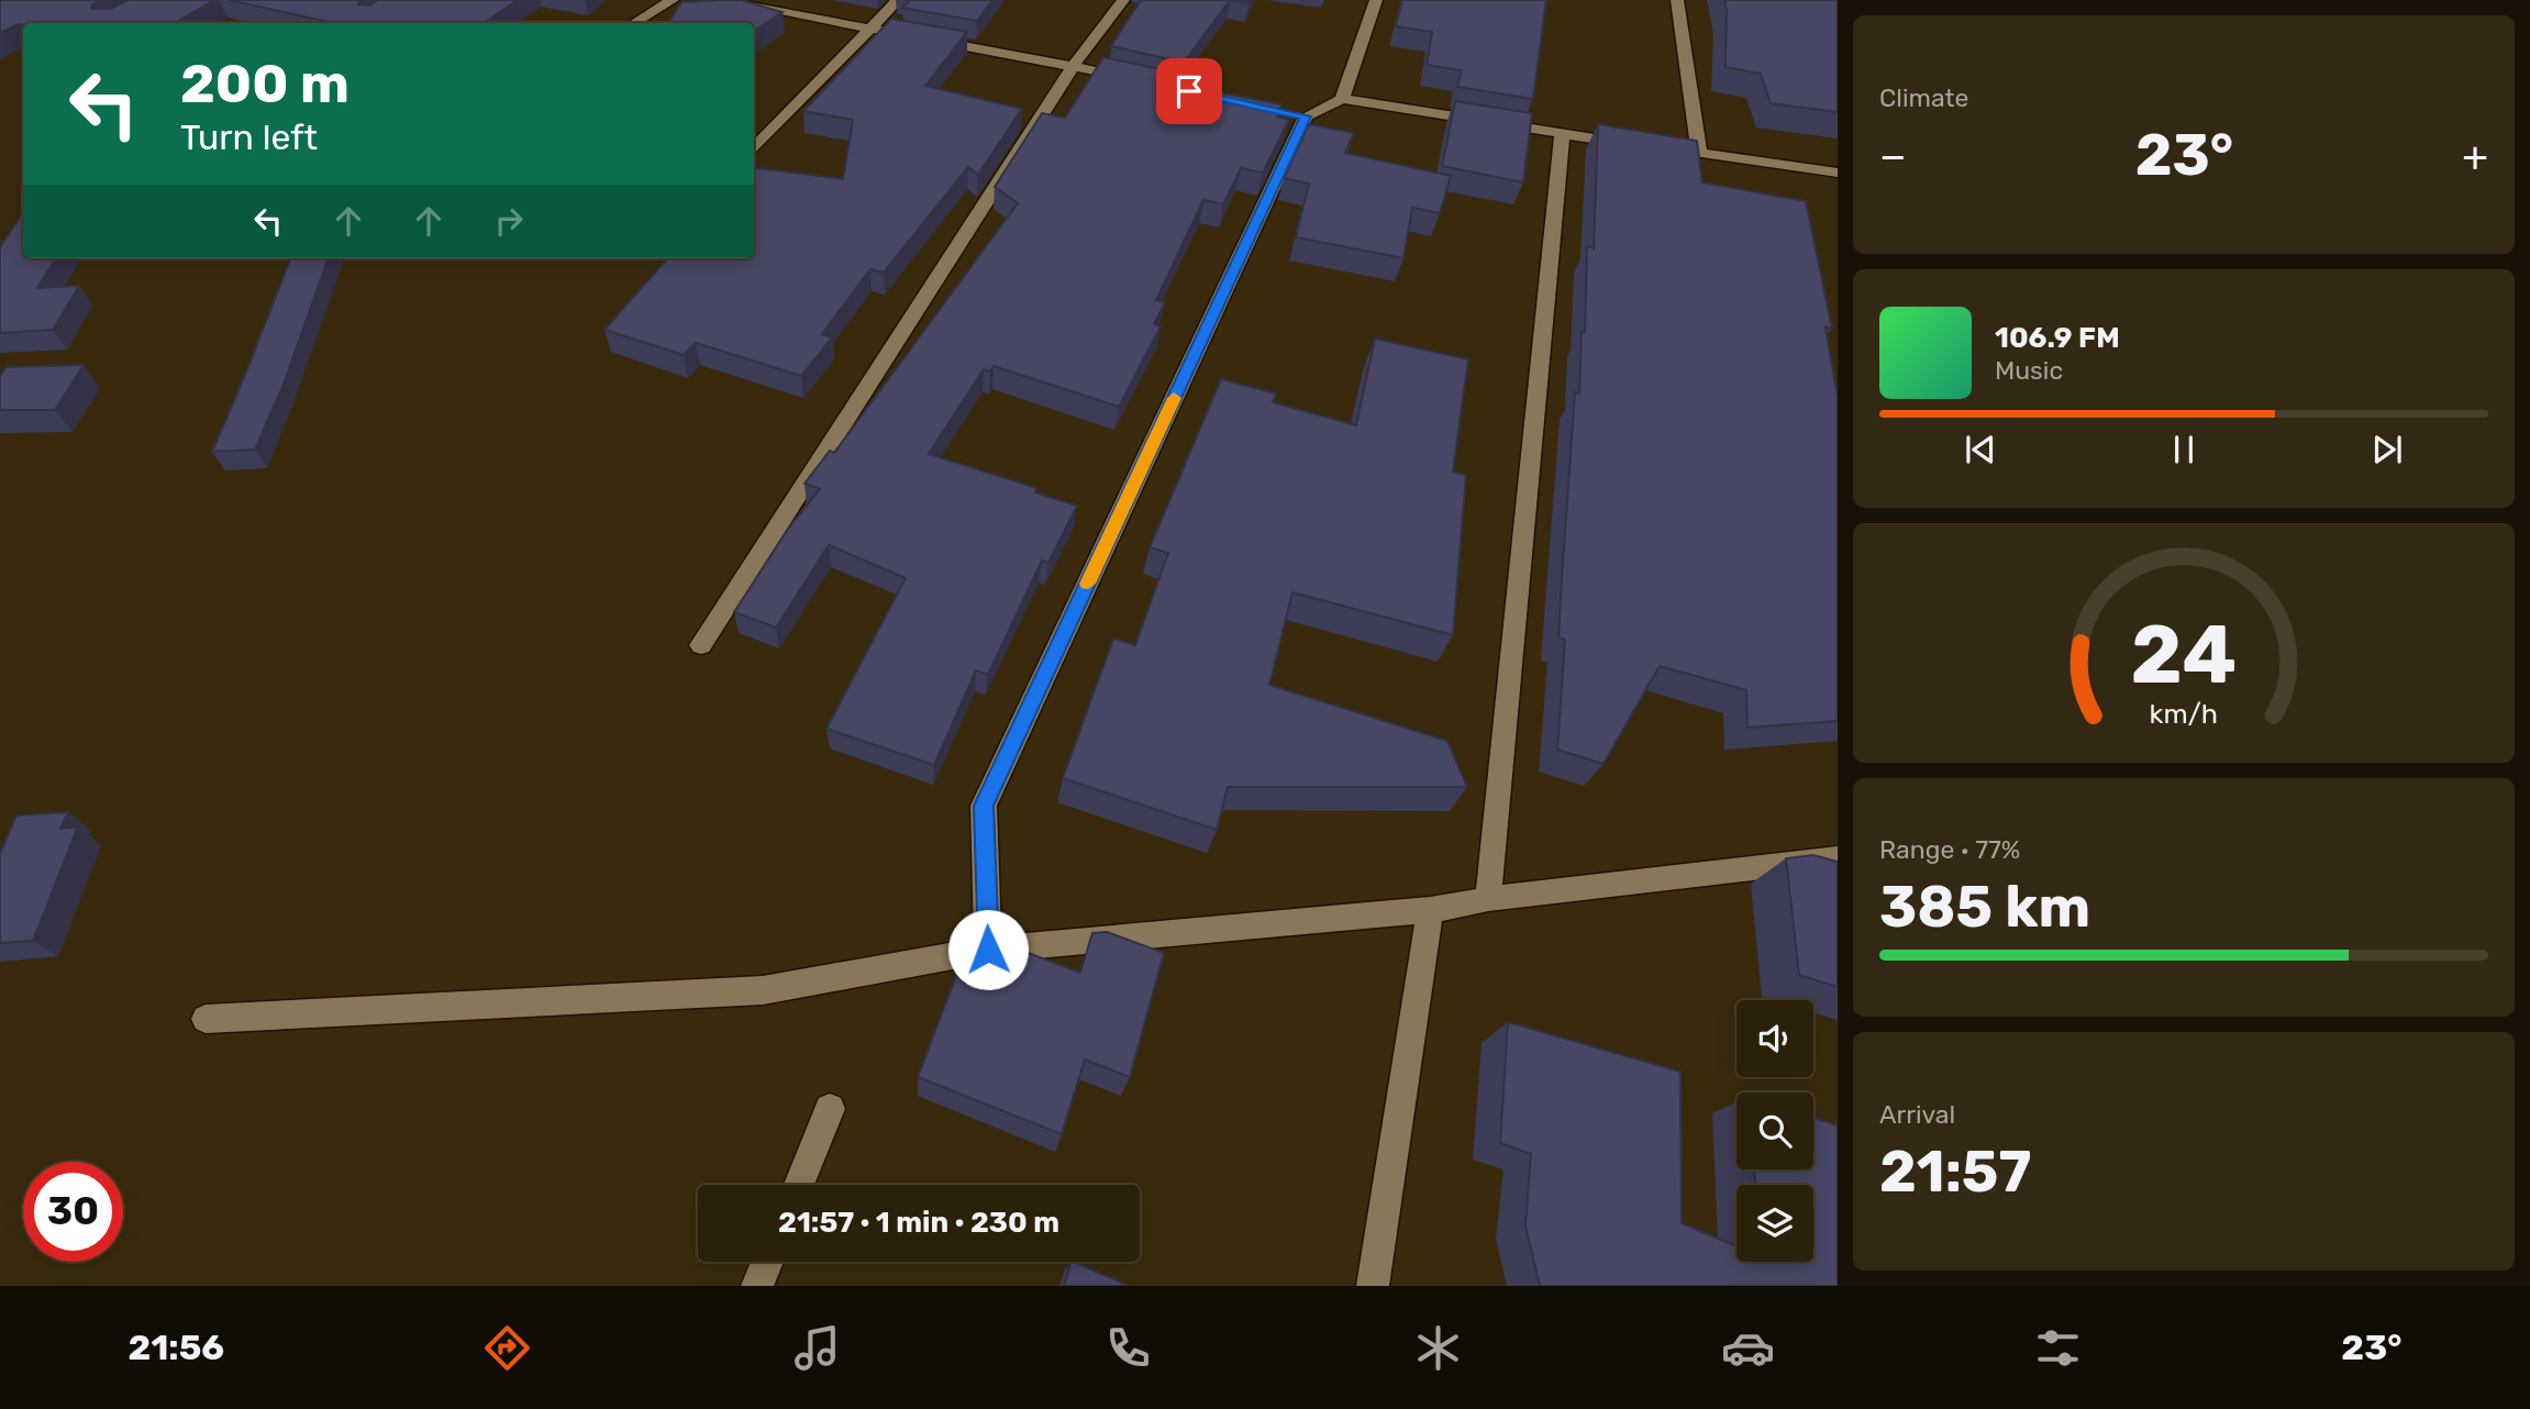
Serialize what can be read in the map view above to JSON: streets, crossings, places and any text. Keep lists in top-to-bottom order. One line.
{"page":{"tile":["Climate",["Range · 77%","385 km"],["Arrival","21:57"]],"turn":["200 m","Turn left"],"heat":["−","23°","+"],"song":["106.9 FM","Music"],"limit":"30","trip":"21:57 · 1 min · 230 m","tabs":["21:56","23°"],"gauge":["24","km/h"]}}
